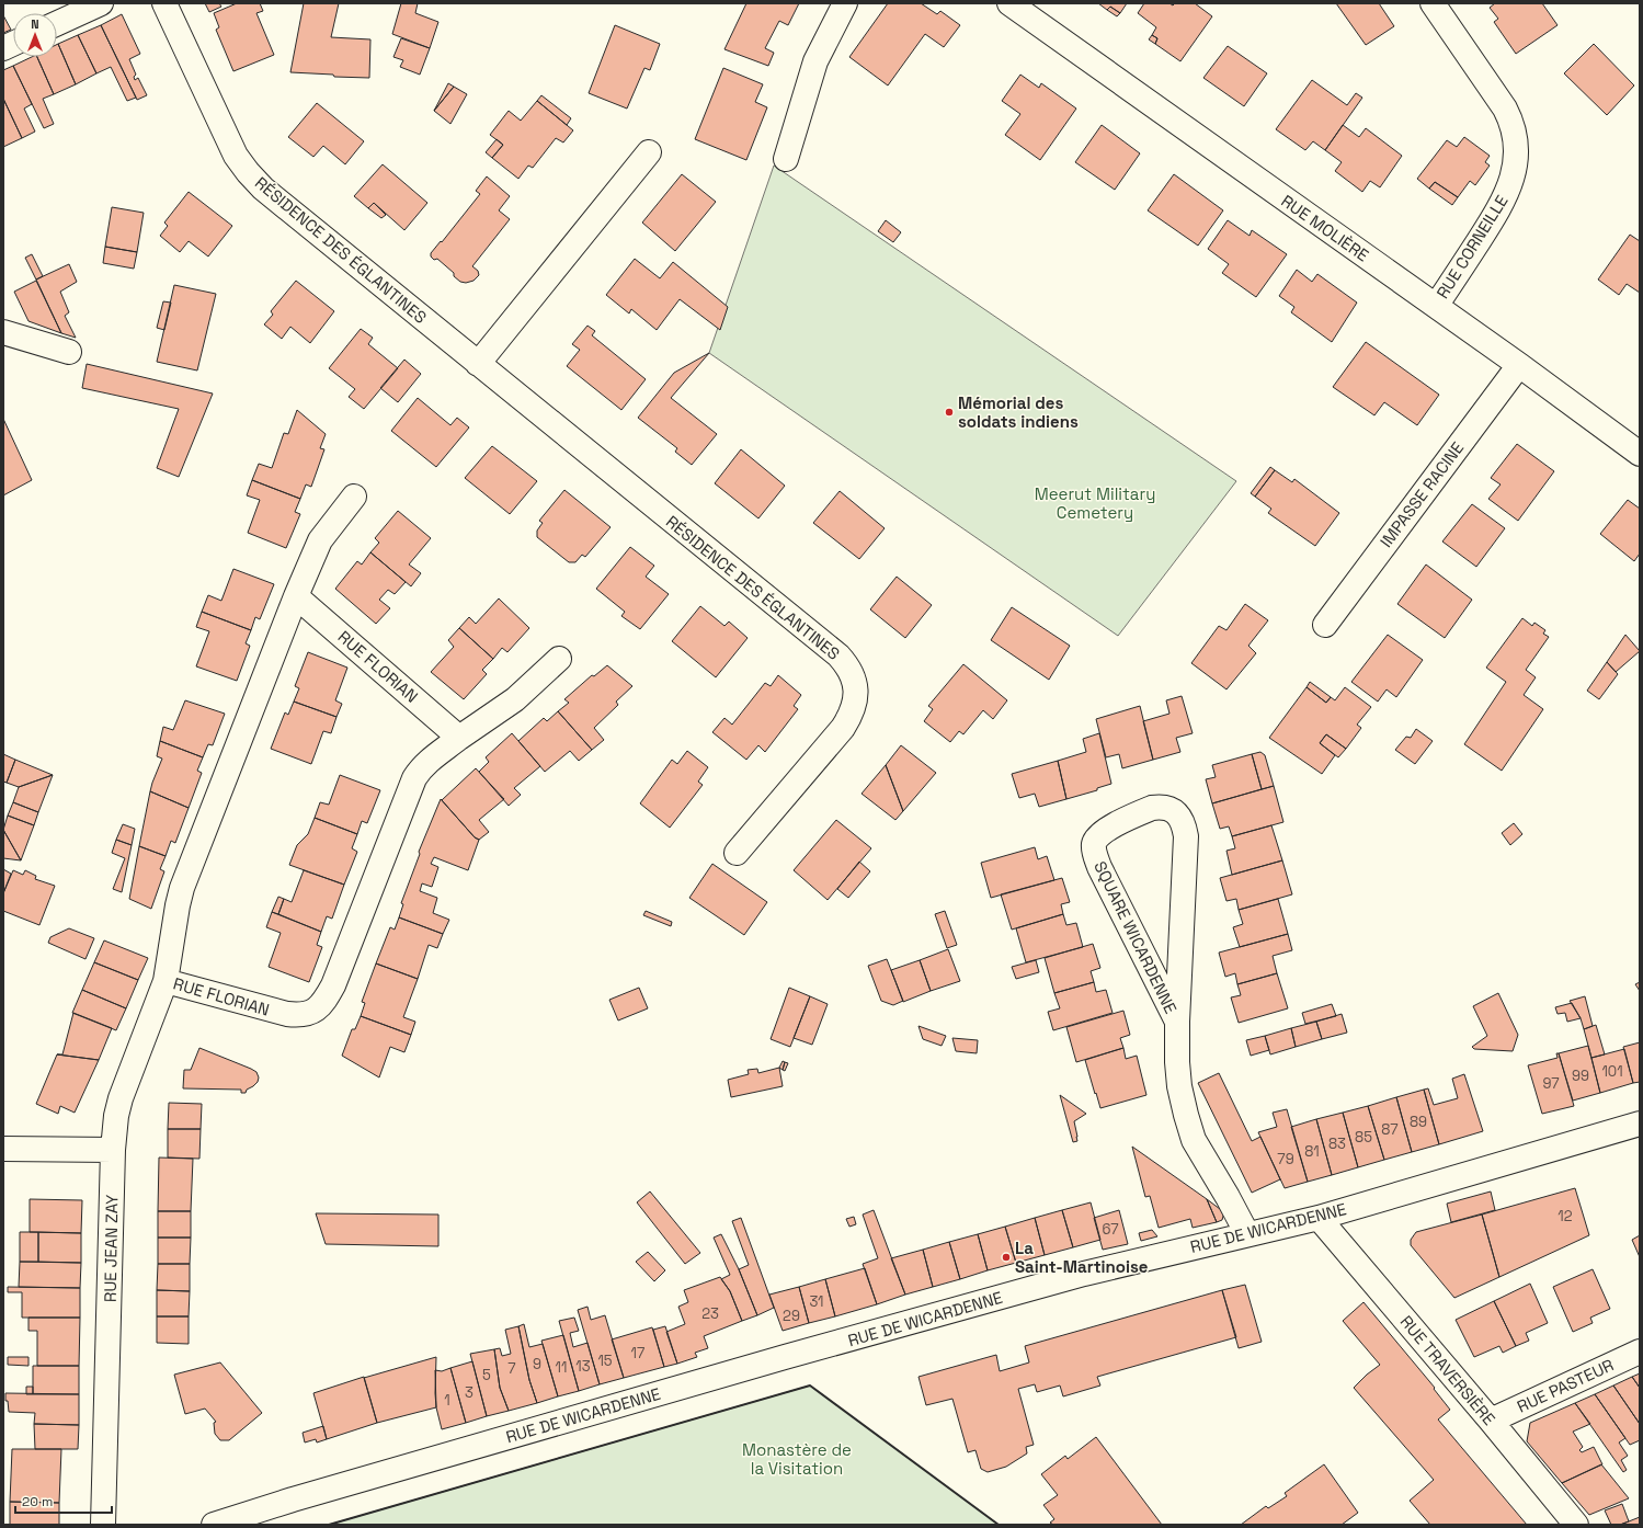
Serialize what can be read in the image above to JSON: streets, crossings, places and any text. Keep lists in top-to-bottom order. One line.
{"streets":{"street":["RUE MOLIÈRE","RUE CORNEILLE","RÉSIDENCE DES ÉGLANTINES","IMPASSE RACINE","RUE FLORIAN","SQUARE WICARDENNE","RUE DE WICARDENNE","RUE JEAN ZAY","RUE TRAVERSIÈRE","RUE PASTEUR"]},"crossings":[["RUE MOLIÈRE","RUE CORNEILLE"],["RUE MOLIÈRE","IMPASSE RACINE"],["RUE FLORIAN","RUE JEAN ZAY"],["SQUARE WICARDENNE","RUE DE WICARDENNE"],["RUE DE WICARDENNE","RUE TRAVERSIÈRE"],["RUE TRAVERSIÈRE","RUE PASTEUR"]],"parks":["Meerut Military Cemetery","Monastère de la Visitation"],"places":["Mémorial des soldats indiens","La Saint-Martinoise"],"house_numbers":["101","99","97","89","87","85","83","81","79","12","67","31","23","29","17","15","9","13","11","7","5","3","1"],"scale_bar":"20 m","north":"top"}
